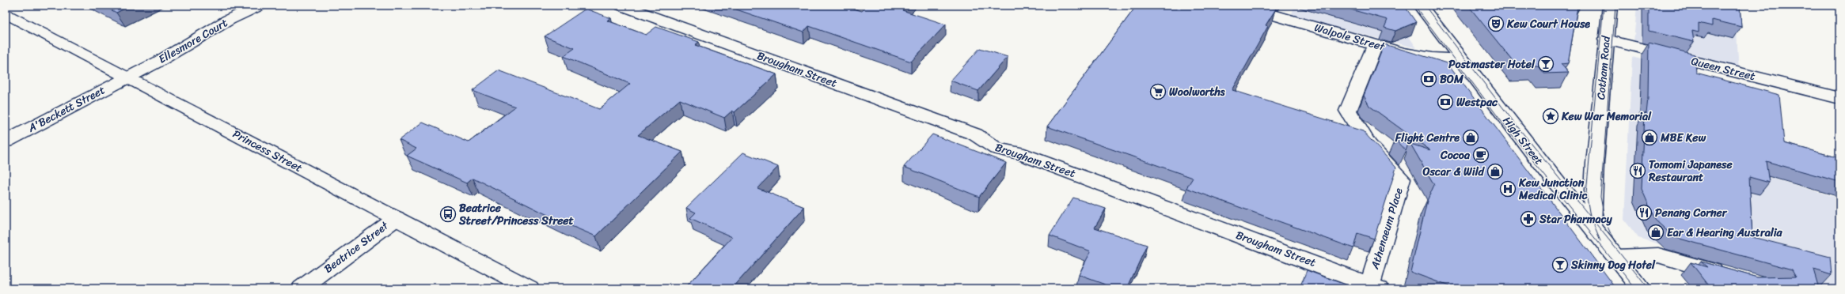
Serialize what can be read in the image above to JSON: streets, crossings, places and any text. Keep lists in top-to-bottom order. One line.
{"streets":{"street":["Walpole Street","Ellesmore Court","Cotham Road","Queen Street","Brougham Street","A'Beckett Street","High Street","Princess Street","Athenaeum Place","Beatrice Street"]},"crossings":[["Walpole Street","High Street"],["Walpole Street","Athenaeum Place"],["Ellesmore Court","A'Beckett Street"],["Ellesmore Court","Princess Street"],["Cotham Road","Queen Street"],["Cotham Road","High Street"],["Brougham Street","Athenaeum Place"],["A'Beckett Street","Princess Street"],["Princess Street","Beatrice Street"]],"places":{"theatre":["Kew Court House"],"bar":["Postmaster Hotel","Skinny Dog Hotel"],"bank":["BOM","Westpac"],"supermarket":["Woolworths"],"place":["Kew War Memorial"],"shop":["Flight Centre","MBE Kew","Oscar & Wild","Ear & Hearing Australia"],"cafe":["Cocoa"],"restaurant":["Tomomi Japanese Restaurant","Penang Corner"],"hospital":["Kew Junction Medical Clinic"],"bus stop":["Beatrice Street/Princess Street"],"pharmacy":["Star Pharmacy"]}}
